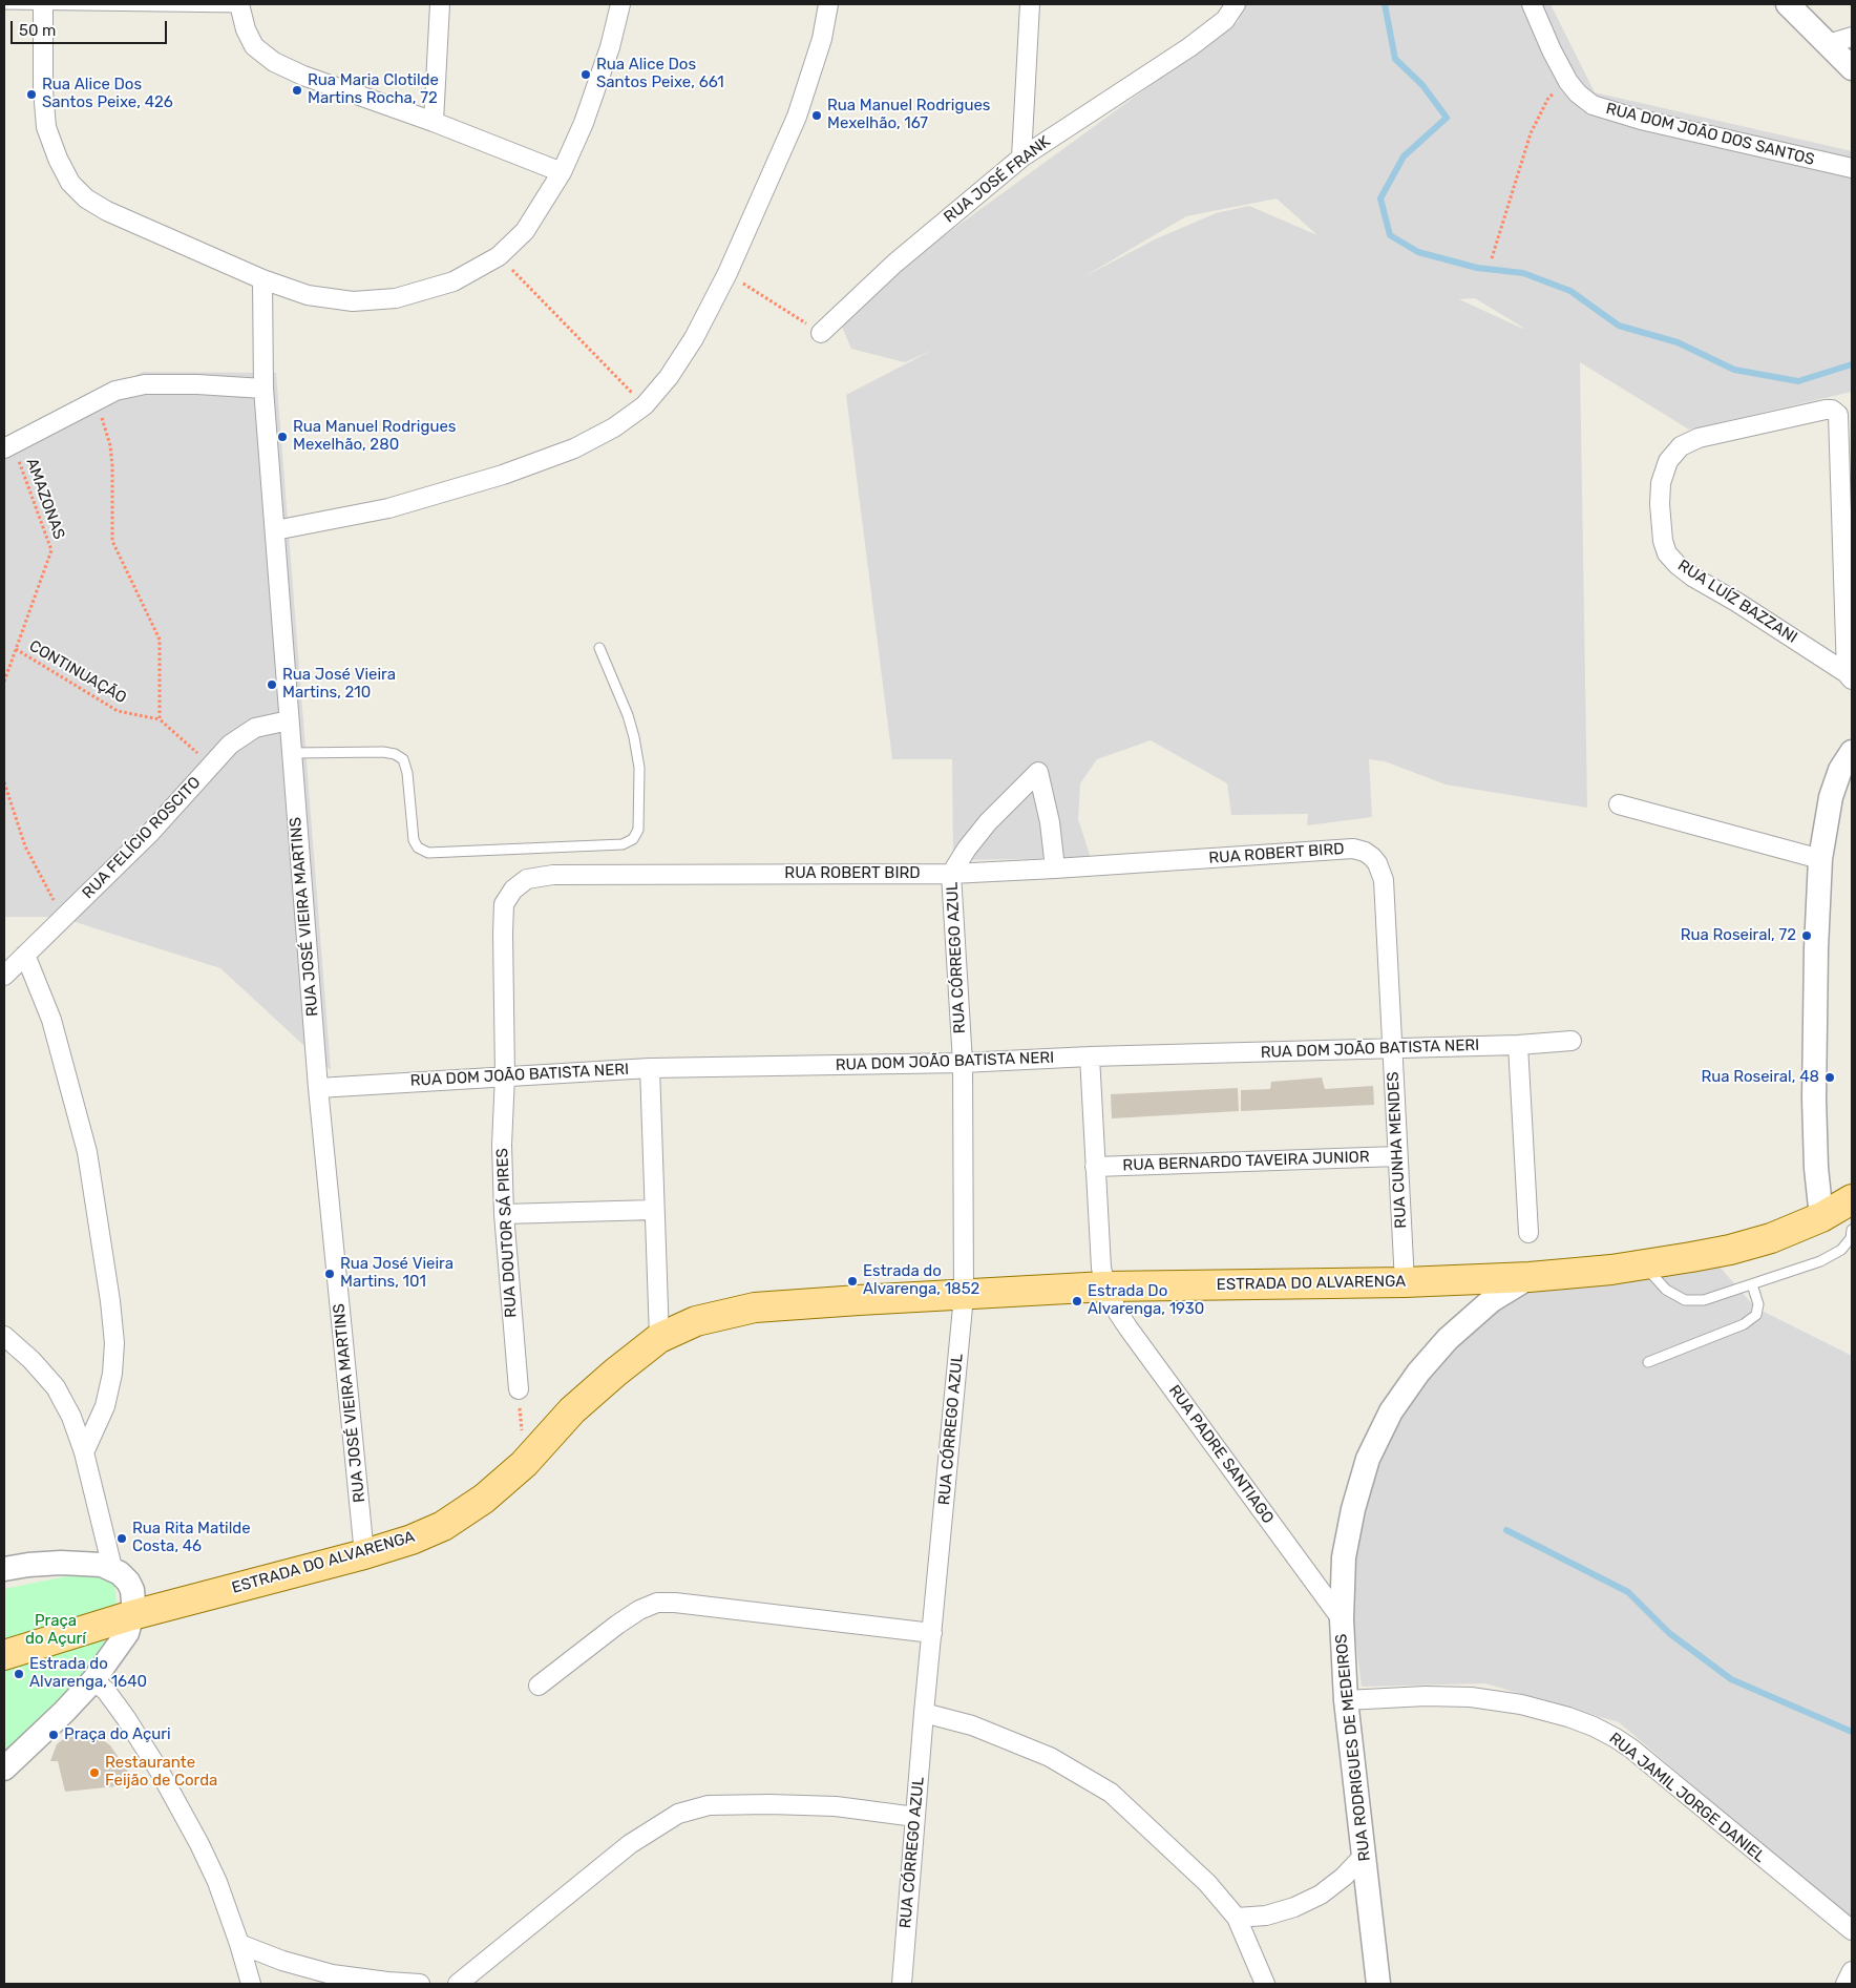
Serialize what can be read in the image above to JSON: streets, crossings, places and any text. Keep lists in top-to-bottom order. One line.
{"streets":{"main road":["ESTRADA DO ALVARENGA"],"street":["RUA DOM JOÃO DOS SANTOS","RUA JOSÉ FRANK","RUA LUÍZ BAZZANI","RUA FELÍCIO ROSCITO","RUA ROBERT BIRD","RUA JOSÉ VIEIRA MARTINS","RUA CÓRREGO AZUL","RUA DOM JOÃO BATISTA NERI","RUA CUNHA MENDES","RUA BERNARDO TAVEIRA JUNIOR","RUA DOUTOR SÁ PIRES","RUA PADRE SANTIAGO","RUA RODRIGUES DE MEDEIROS","RUA JAMIL JORGE DANIEL"],"path":["AMAZONAS","CONTINUAÇÃO"]},"crossings":[["AMAZONAS","CONTINUAÇÃO"],["RUA FELÍCIO ROSCITO","RUA JOSÉ VIEIRA MARTINS"],["RUA ROBERT BIRD","RUA CÓRREGO AZUL"],["RUA ROBERT BIRD","RUA DOM JOÃO BATISTA NERI"],["RUA ROBERT BIRD","RUA CUNHA MENDES"],["RUA ROBERT BIRD","RUA DOUTOR SÁ PIRES"],["RUA JOSÉ VIEIRA MARTINS","RUA DOM JOÃO BATISTA NERI"],["RUA JOSÉ VIEIRA MARTINS","ESTRADA DO ALVARENGA"],["RUA CÓRREGO AZUL","RUA DOM JOÃO BATISTA NERI"],["RUA CÓRREGO AZUL","ESTRADA DO ALVARENGA"],["RUA DOM JOÃO BATISTA NERI","RUA CUNHA MENDES"],["RUA DOM JOÃO BATISTA NERI","RUA DOUTOR SÁ PIRES"],["RUA DOM JOÃO BATISTA NERI","RUA PADRE SANTIAGO"],["RUA CUNHA MENDES","RUA BERNARDO TAVEIRA JUNIOR"],["RUA CUNHA MENDES","ESTRADA DO ALVARENGA"],["RUA BERNARDO TAVEIRA JUNIOR","RUA PADRE SANTIAGO"],["ESTRADA DO ALVARENGA","RUA PADRE SANTIAGO"],["ESTRADA DO ALVARENGA","RUA RODRIGUES DE MEDEIROS"],["RUA PADRE SANTIAGO","RUA RODRIGUES DE MEDEIROS"],["RUA RODRIGUES DE MEDEIROS","RUA JAMIL JORGE DANIEL"]],"parks":["Praça do Açurí"],"places":["Rua Alice Dos Santos Peixe, 661","Rua Maria Clotilde Martins Rocha, 72","Rua Alice Dos Santos Peixe, 426","Rua Manuel Rodrigues Mexelhão, 167","Rua Manuel Rodrigues Mexelhão, 280","Rua José Vieira Martins, 210","Rua Roseiral, 72","Rua Roseiral, 48","Rua José Vieira Martins, 101","Estrada do Alvarenga, 1852","Estrada Do Alvarenga, 1930","Rua Rita Matilde Costa, 46","Estrada do Alvarenga, 1640","Praça do Açuri","Restaurante Feijão de Corda"],"scale_bar":"50 m"}
